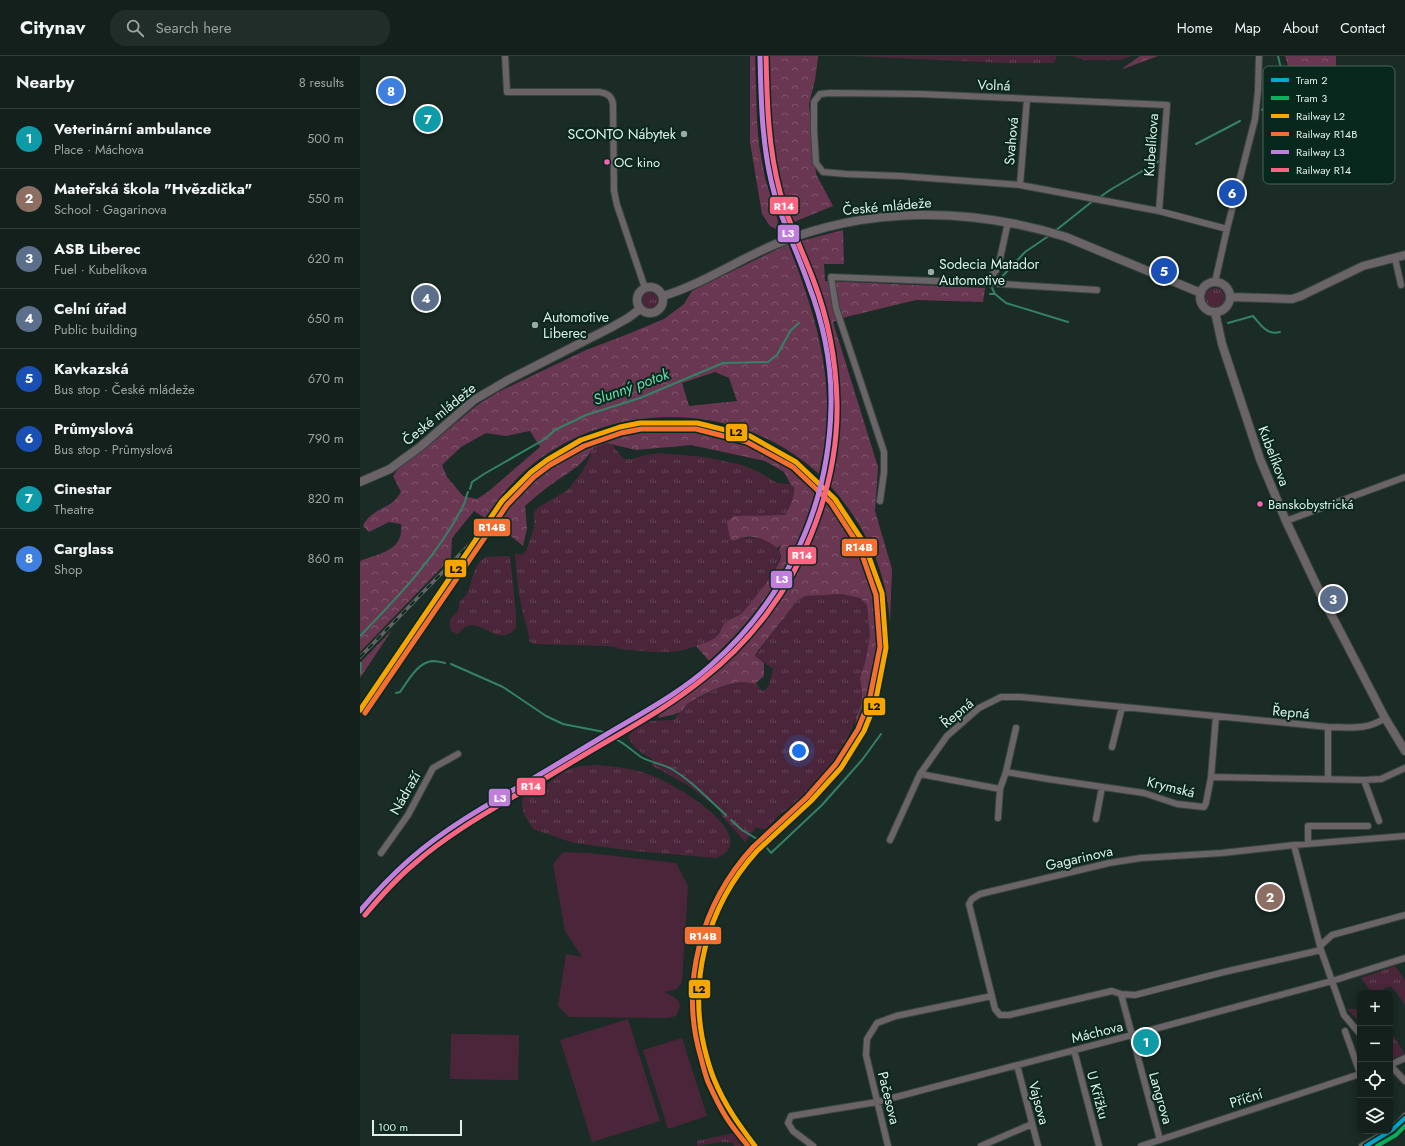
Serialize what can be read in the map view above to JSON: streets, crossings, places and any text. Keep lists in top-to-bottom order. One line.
{"streets":{"street":["Volná","Svahová","Kubelíkova","České mládeže","Řepná","Krymská","Nádraží","Gagarinova","Máchova","U Křížku","Pačesova","Langrova","Příční","Vajsova"]},"crossings":[["Volná","Svahová"],["Volná","Kubelíkova"],["Kubelíkova","České mládeže"],["Kubelíkova","Řepná"],["Řepná","Krymská"],["Gagarinova","Pačesova"],["Gagarinova","Langrova"],["Máchova","U Křížku"],["Máchova","Pačesova"],["Máchova","Langrova"],["Máchova","Vajsova"],["Langrova","Příční"]],"water":["Slunný potok"],"places":["SCONTO Nábytek","OC kino","Sodecia Matador Automotive","Automotive Liberec","Banskobystrická"],"lines":["rail line L3","rail line R14","rail line L2","rail line R14B","tram line 2","tram line 3"],"legend":["Tram 2","Tram 3","Railway L2","Railway R14B","Railway L3","Railway R14"],"scale_bar":"100 m","page":{"header":"Citynav","search":"Search here","nav":["Home","Map","About","Contact"],"heading":["Nearby","8 results"],"pins":["8","7","6","5","4","3","2","1"],"list":[{"mark":"1","name":"Veterinární ambulance","note":"Place · Máchova","value":"500 m"},{"mark":"2","name":"Mateřská škola \"Hvězdička\"","note":"School · Gagarinova","value":"550 m"},{"mark":"3","name":"ASB Liberec","note":"Fuel · Kubelíkova","value":"620 m"},{"mark":"4","name":"Celní úřad","note":"Public building","value":"650 m"},{"mark":"5","name":"Kavkazská","note":"Bus stop · České mládeže","value":"670 m"},{"mark":"6","name":"Průmyslová","note":"Bus stop · Průmyslová","value":"790 m"},{"mark":"7","name":"Cinestar","note":"Theatre","value":"820 m"},{"mark":"8","name":"Carglass","note":"Shop","value":"860 m"}],"map_buttons":["+","−"],"scale":"100 m"}}
